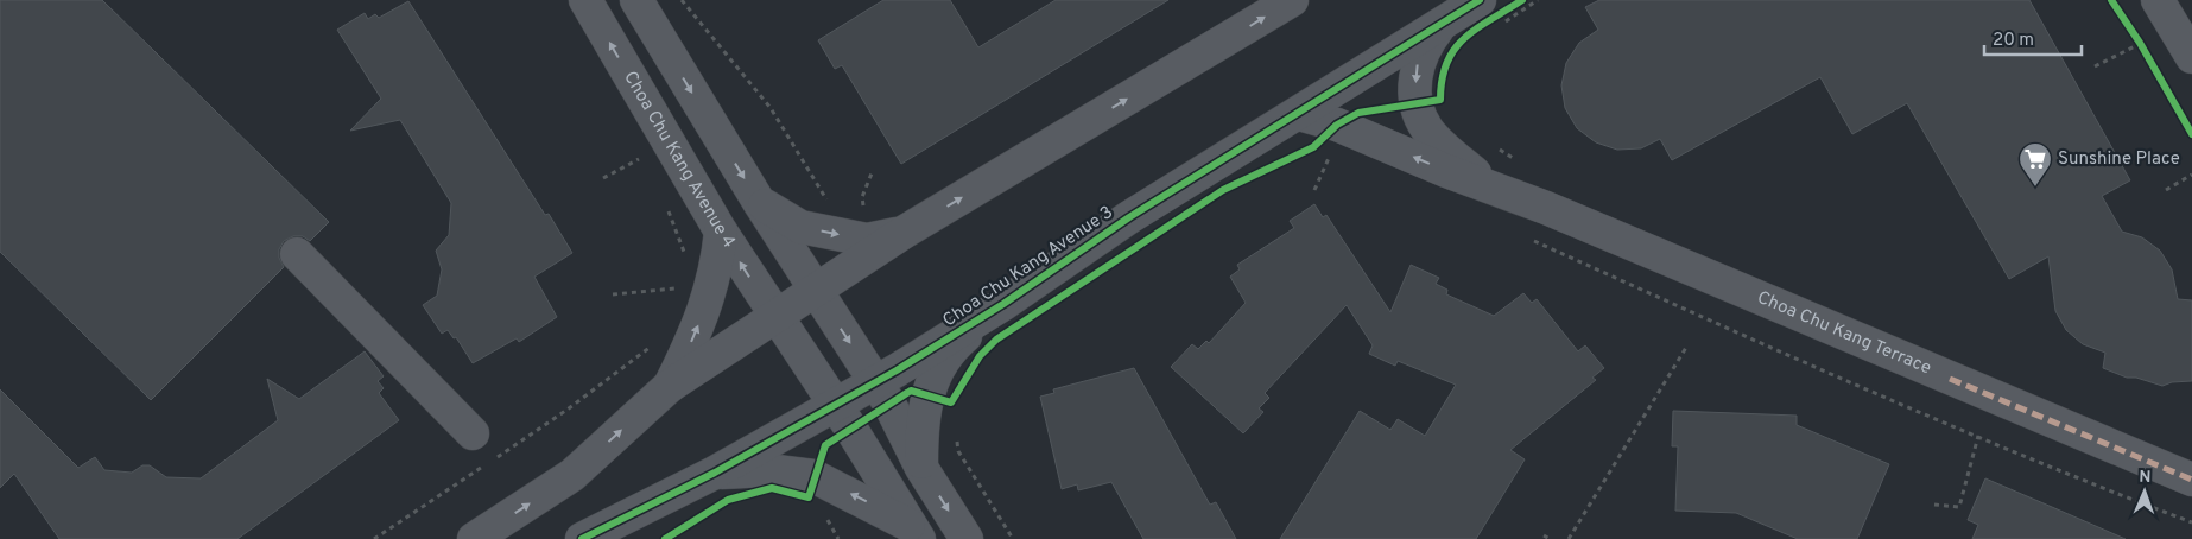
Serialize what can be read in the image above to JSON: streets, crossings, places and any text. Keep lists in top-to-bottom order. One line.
{"streets":{"street":["Choa Chu Kang Avenue 4","Choa Chu Kang Avenue 3","Choa Chu Kang Terrace"]},"crossings":[["Choa Chu Kang Avenue 4","Choa Chu Kang Avenue 3"],["Choa Chu Kang Avenue 3","Choa Chu Kang Terrace"]],"places":{"supermarket":["Sunshine Place"]},"scale_bar":"20 m","north":"top"}
